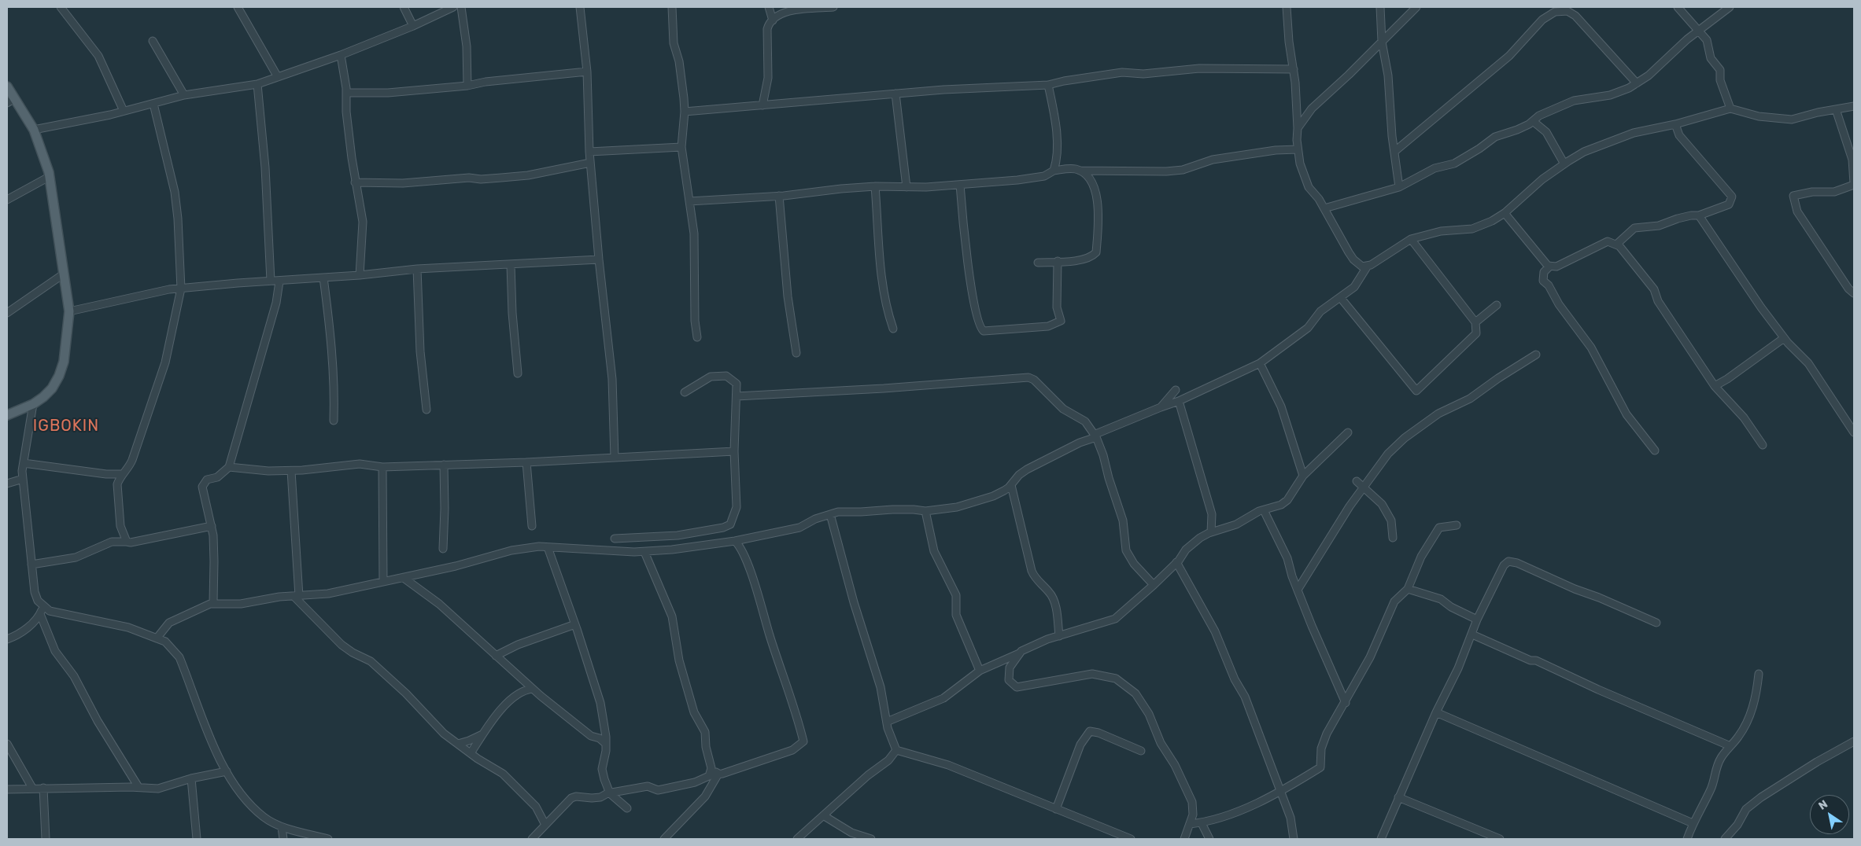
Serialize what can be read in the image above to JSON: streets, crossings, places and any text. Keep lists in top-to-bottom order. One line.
{"districts":["IGBOKIN"],"north":"top left"}
